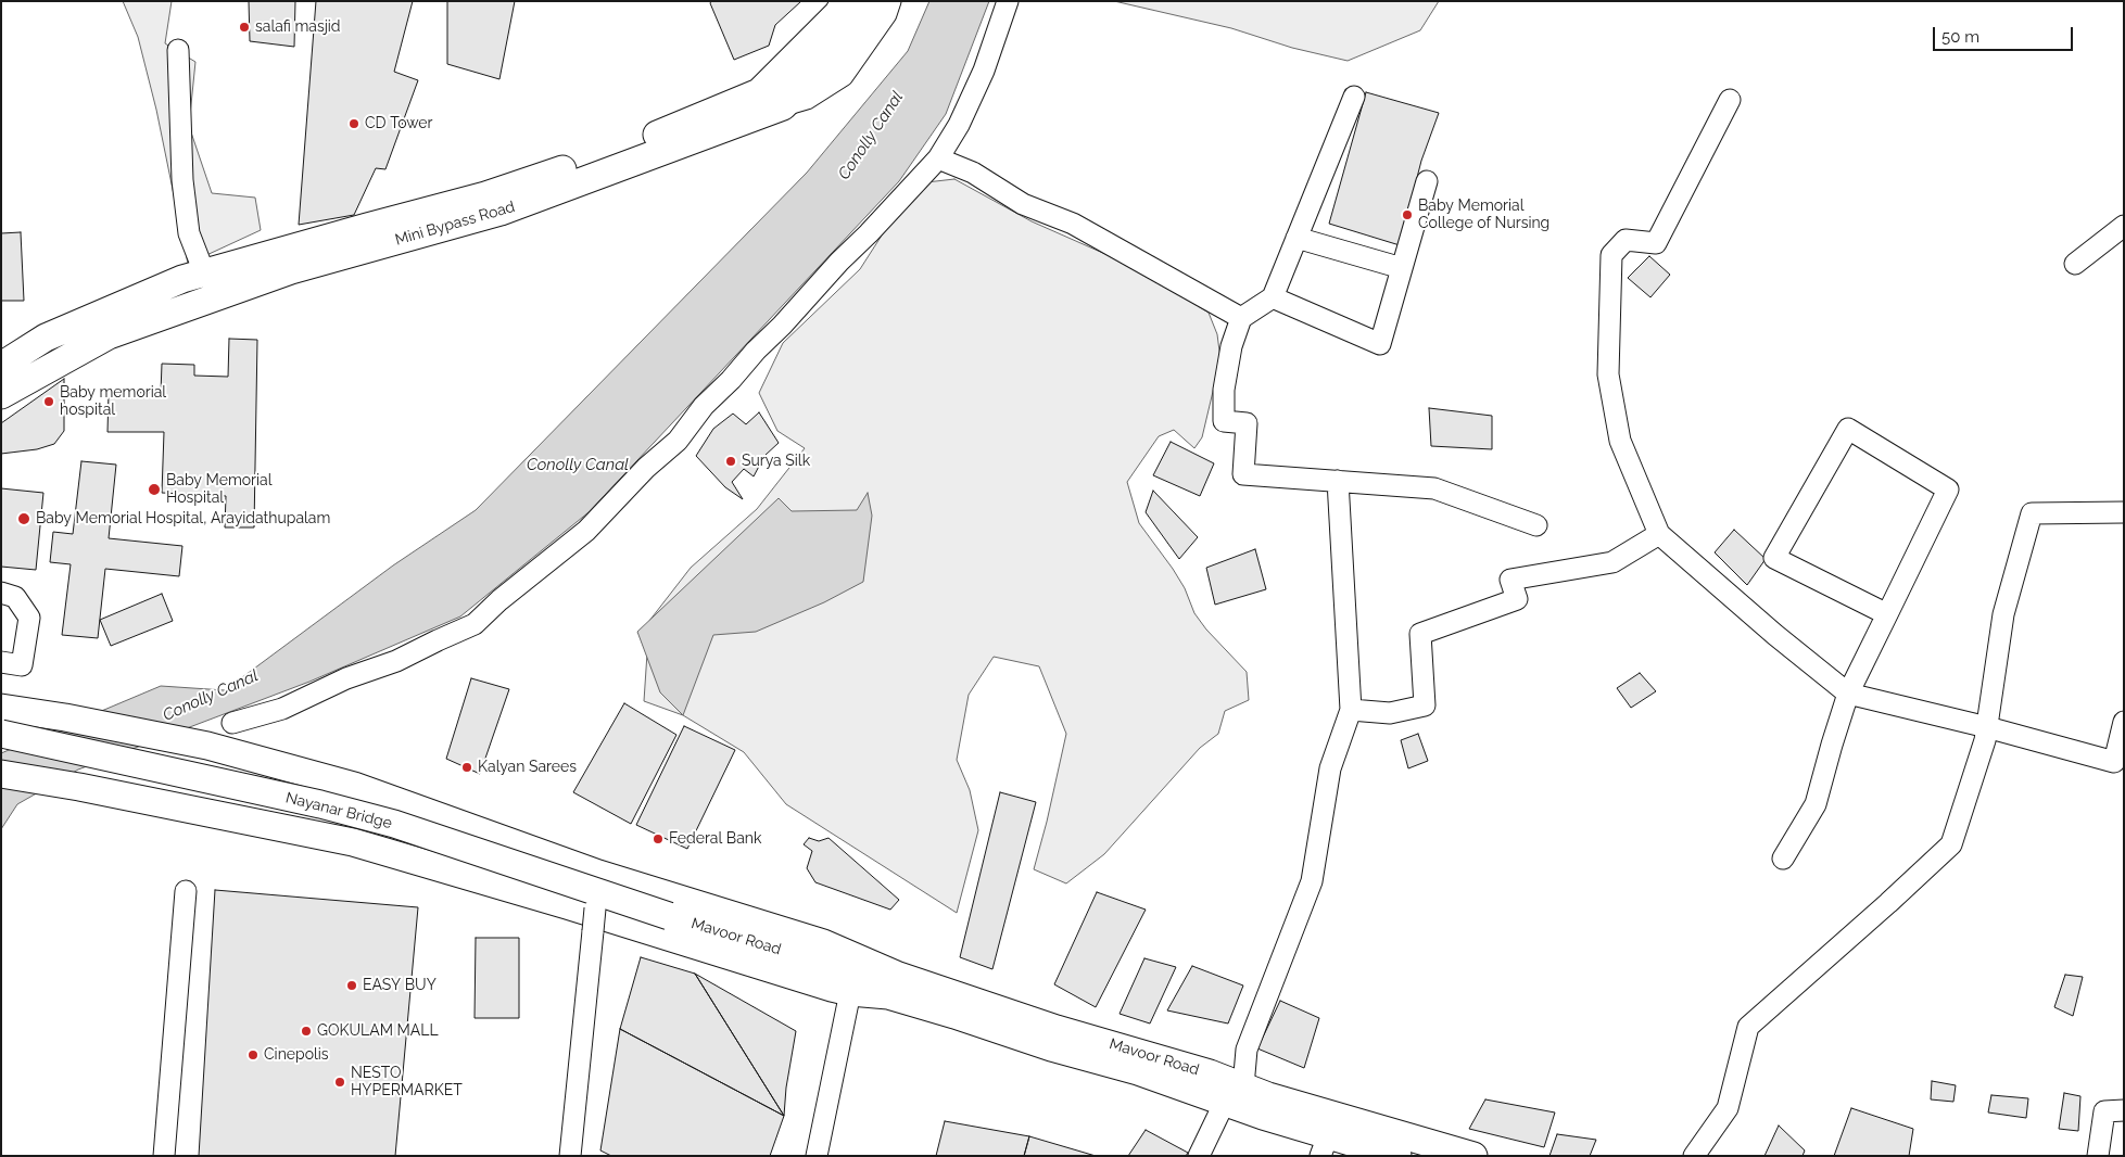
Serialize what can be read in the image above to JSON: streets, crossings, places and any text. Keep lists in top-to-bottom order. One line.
{"streets":{"main road":["Mini Bypass Road","Nayanar Bridge","Mavoor Road"]},"crossings":[["Nayanar Bridge","Mavoor Road"]],"water":["Conolly Canal"],"places":["salafi masjid","CD Tower","Baby Memorial College of Nursing","Baby memorial hospital","Surya Silk","Baby Memorial Hospital","Baby Memorial Hospital, Arayidathupalam","Kalyan Sarees","Federal Bank","EASY BUY","GOKULAM MALL","Cinepolis","NESTO HYPERMARKET"],"scale_bar":"50 m"}
